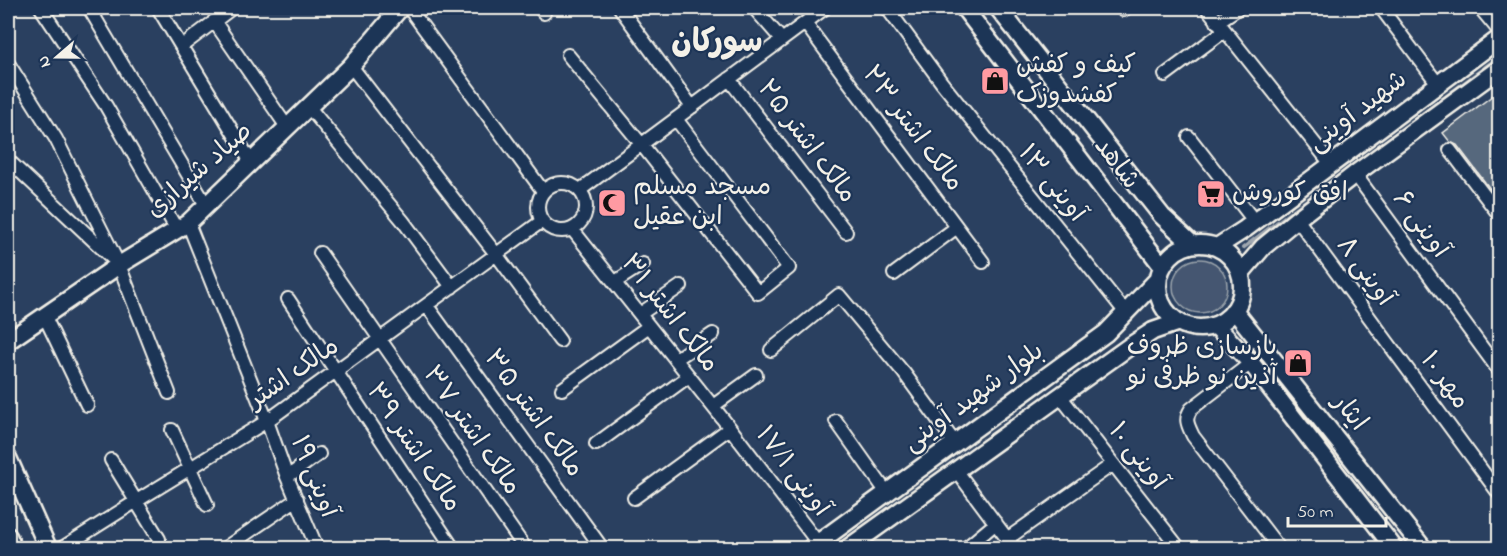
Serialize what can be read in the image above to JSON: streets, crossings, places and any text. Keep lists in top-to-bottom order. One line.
{"streets":{"main road":["شهید آوینی","شاهد","صیاد شیرازی","بلوار شهید آوینی","ایثار"],"street":["مالک اشتر ۲۳","مالک اشتر ۲۵","آوینی ۱۳","۶ آوینی","۸ آوینی","مالک اشتر ۳۱","مالک اشتر","مهر ۱۰","مالک اشتر ۳۵","مالک اشتر ۳۷","مالک اشتر ۳۹","۱۰ آوینی","آوینی ۱۷/۱","آوینی ۱۹"]},"crossings":[["شهید آوینی","شاهد"],["شهید آوینی","۶ آوینی"],["شهید آوینی","۸ آوینی"],["شهید آوینی","بلوار شهید آوینی"],["شهید آوینی","ایثار"],["شاهد","بلوار شهید آوینی"],["شاهد","ایثار"],["صیاد شیرازی","آوینی ۱۹"],["آوینی ۱۳","بلوار شهید آوینی"],["۸ آوینی","مهر ۱۰"],["مالک اشتر ۳۱","مالک اشتر"],["مالک اشتر ۳۱","آوینی ۱۷/۱"],["مالک اشتر","مالک اشتر ۳۵"],["مالک اشتر","مالک اشتر ۳۷"],["مالک اشتر","مالک اشتر ۳۹"],["مالک اشتر","آوینی ۱۹"],["بلوار شهید آوینی","ایثار"],["بلوار شهید آوینی","آوینی ۱۷/۱"]],"districts":["سورکان"],"places":{"shop":["کیف و کفش کفشدوزک","بازسازی ظروف آذین نو ظرفی نو"],"supermarket":["افق کوروش"],"mosque":["مسجد مسلم ابن عقیل"]},"scale_bar":"50 m","north":"left"}
